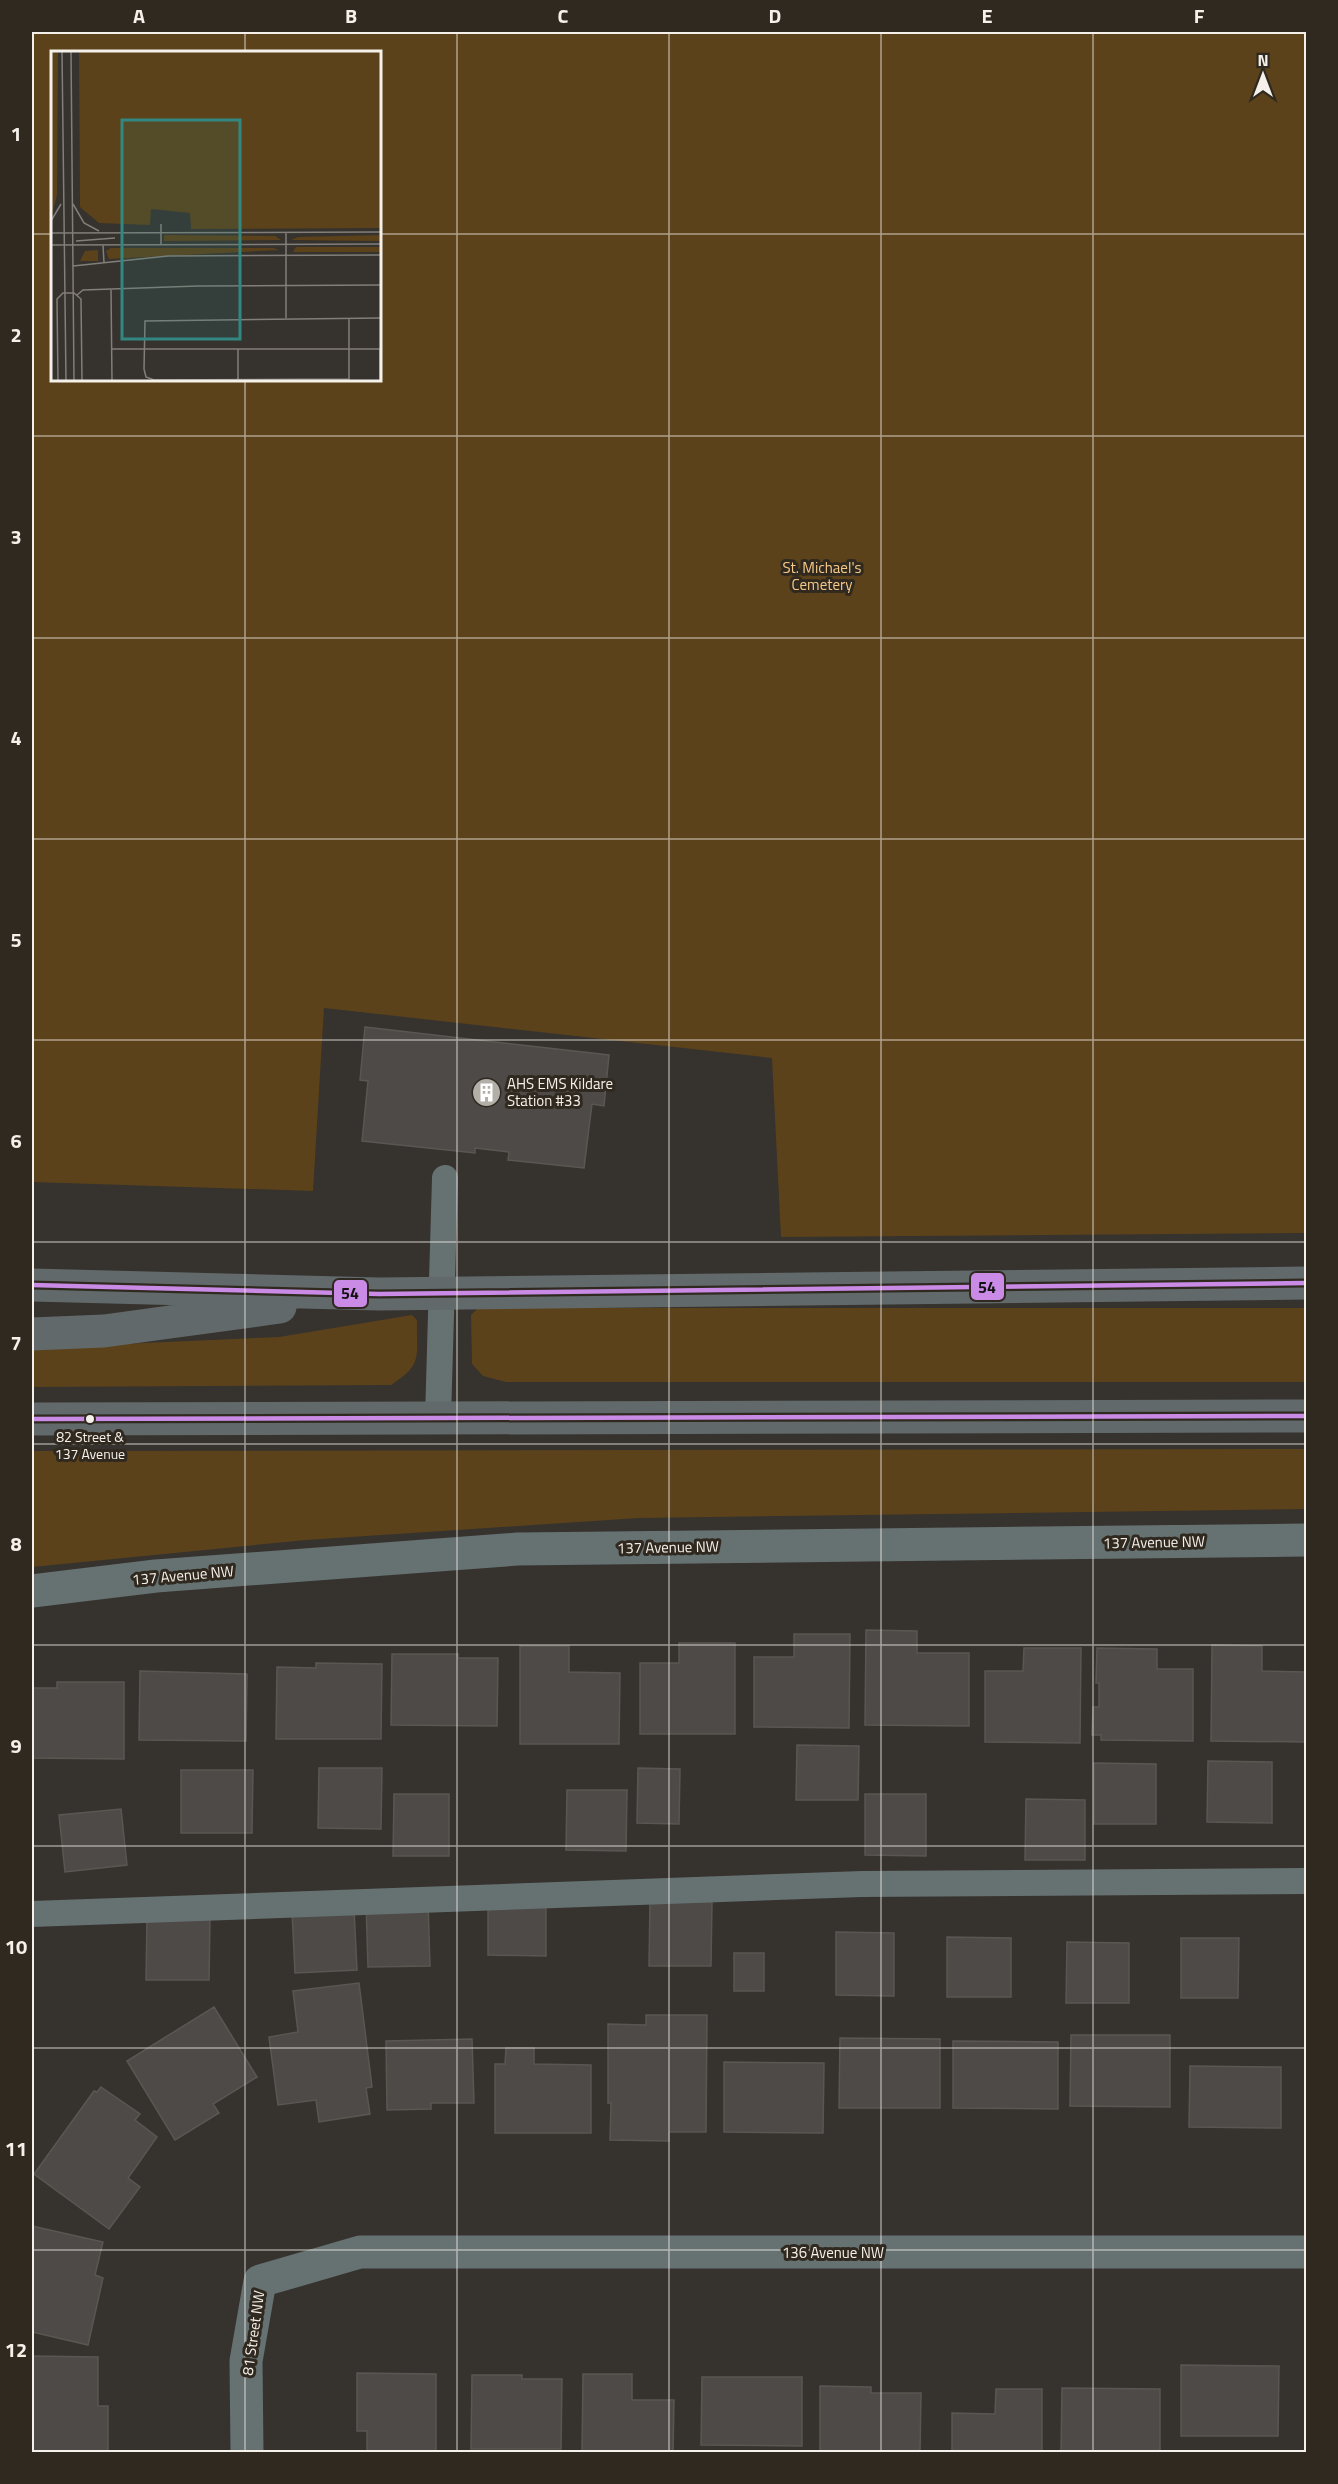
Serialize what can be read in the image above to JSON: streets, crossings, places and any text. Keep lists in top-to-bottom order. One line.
{"streets":{"street":["137 Avenue NW","136 Avenue NW","81 Street NW"]},"crossings":[["136 Avenue NW","81 Street NW"]],"parks":["St. Michael's Cemetery"],"places":{"building":["AHS EMS Kildare Station #33"],"other":["82 Street & 137 Avenue"]},"lines":["transit line 54"],"north":"top","grid":{"columns":["A","B","C","D","E","F"],"rows":["1","2","3","4","5","6","7","8","9","10","11","12"]}}
